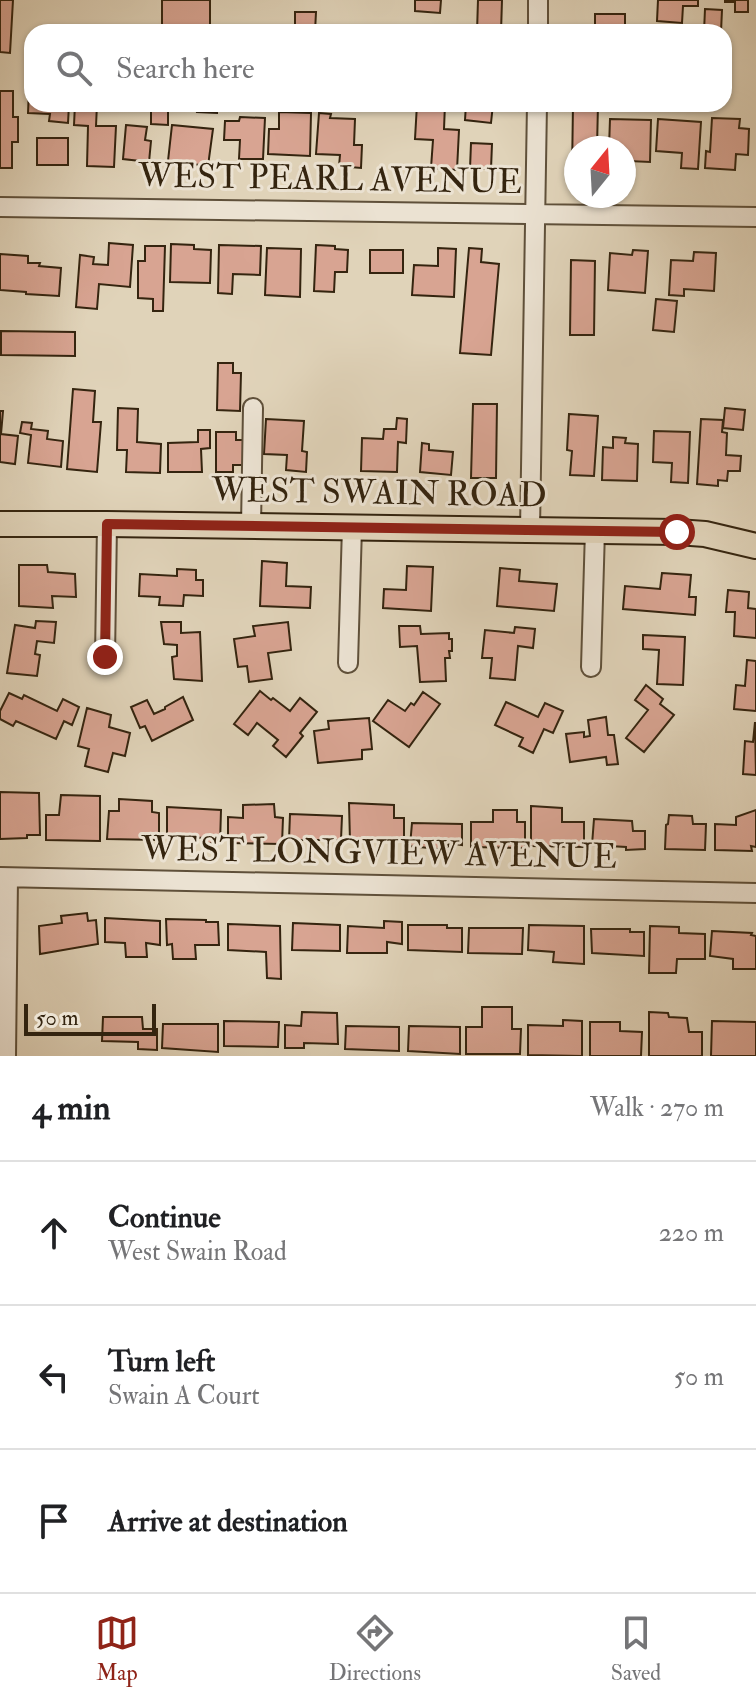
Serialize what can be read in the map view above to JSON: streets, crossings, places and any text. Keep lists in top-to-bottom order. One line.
{"streets":{"main road":["WEST SWAIN ROAD"],"street":["WEST PEARL AVENUE","WEST LONGVIEW AVENUE"]},"scale_bar":"50 m","north":"top","page":{"search":"Search here","scale":"50 m","heading":["4 min","Walk · 270 m"],"list":[["Continue","West Swain Road","220 m"],["Turn left","Swain A Court","50 m"],"Arrive at destination"],"nav":["Map","Directions","Saved"]}}
